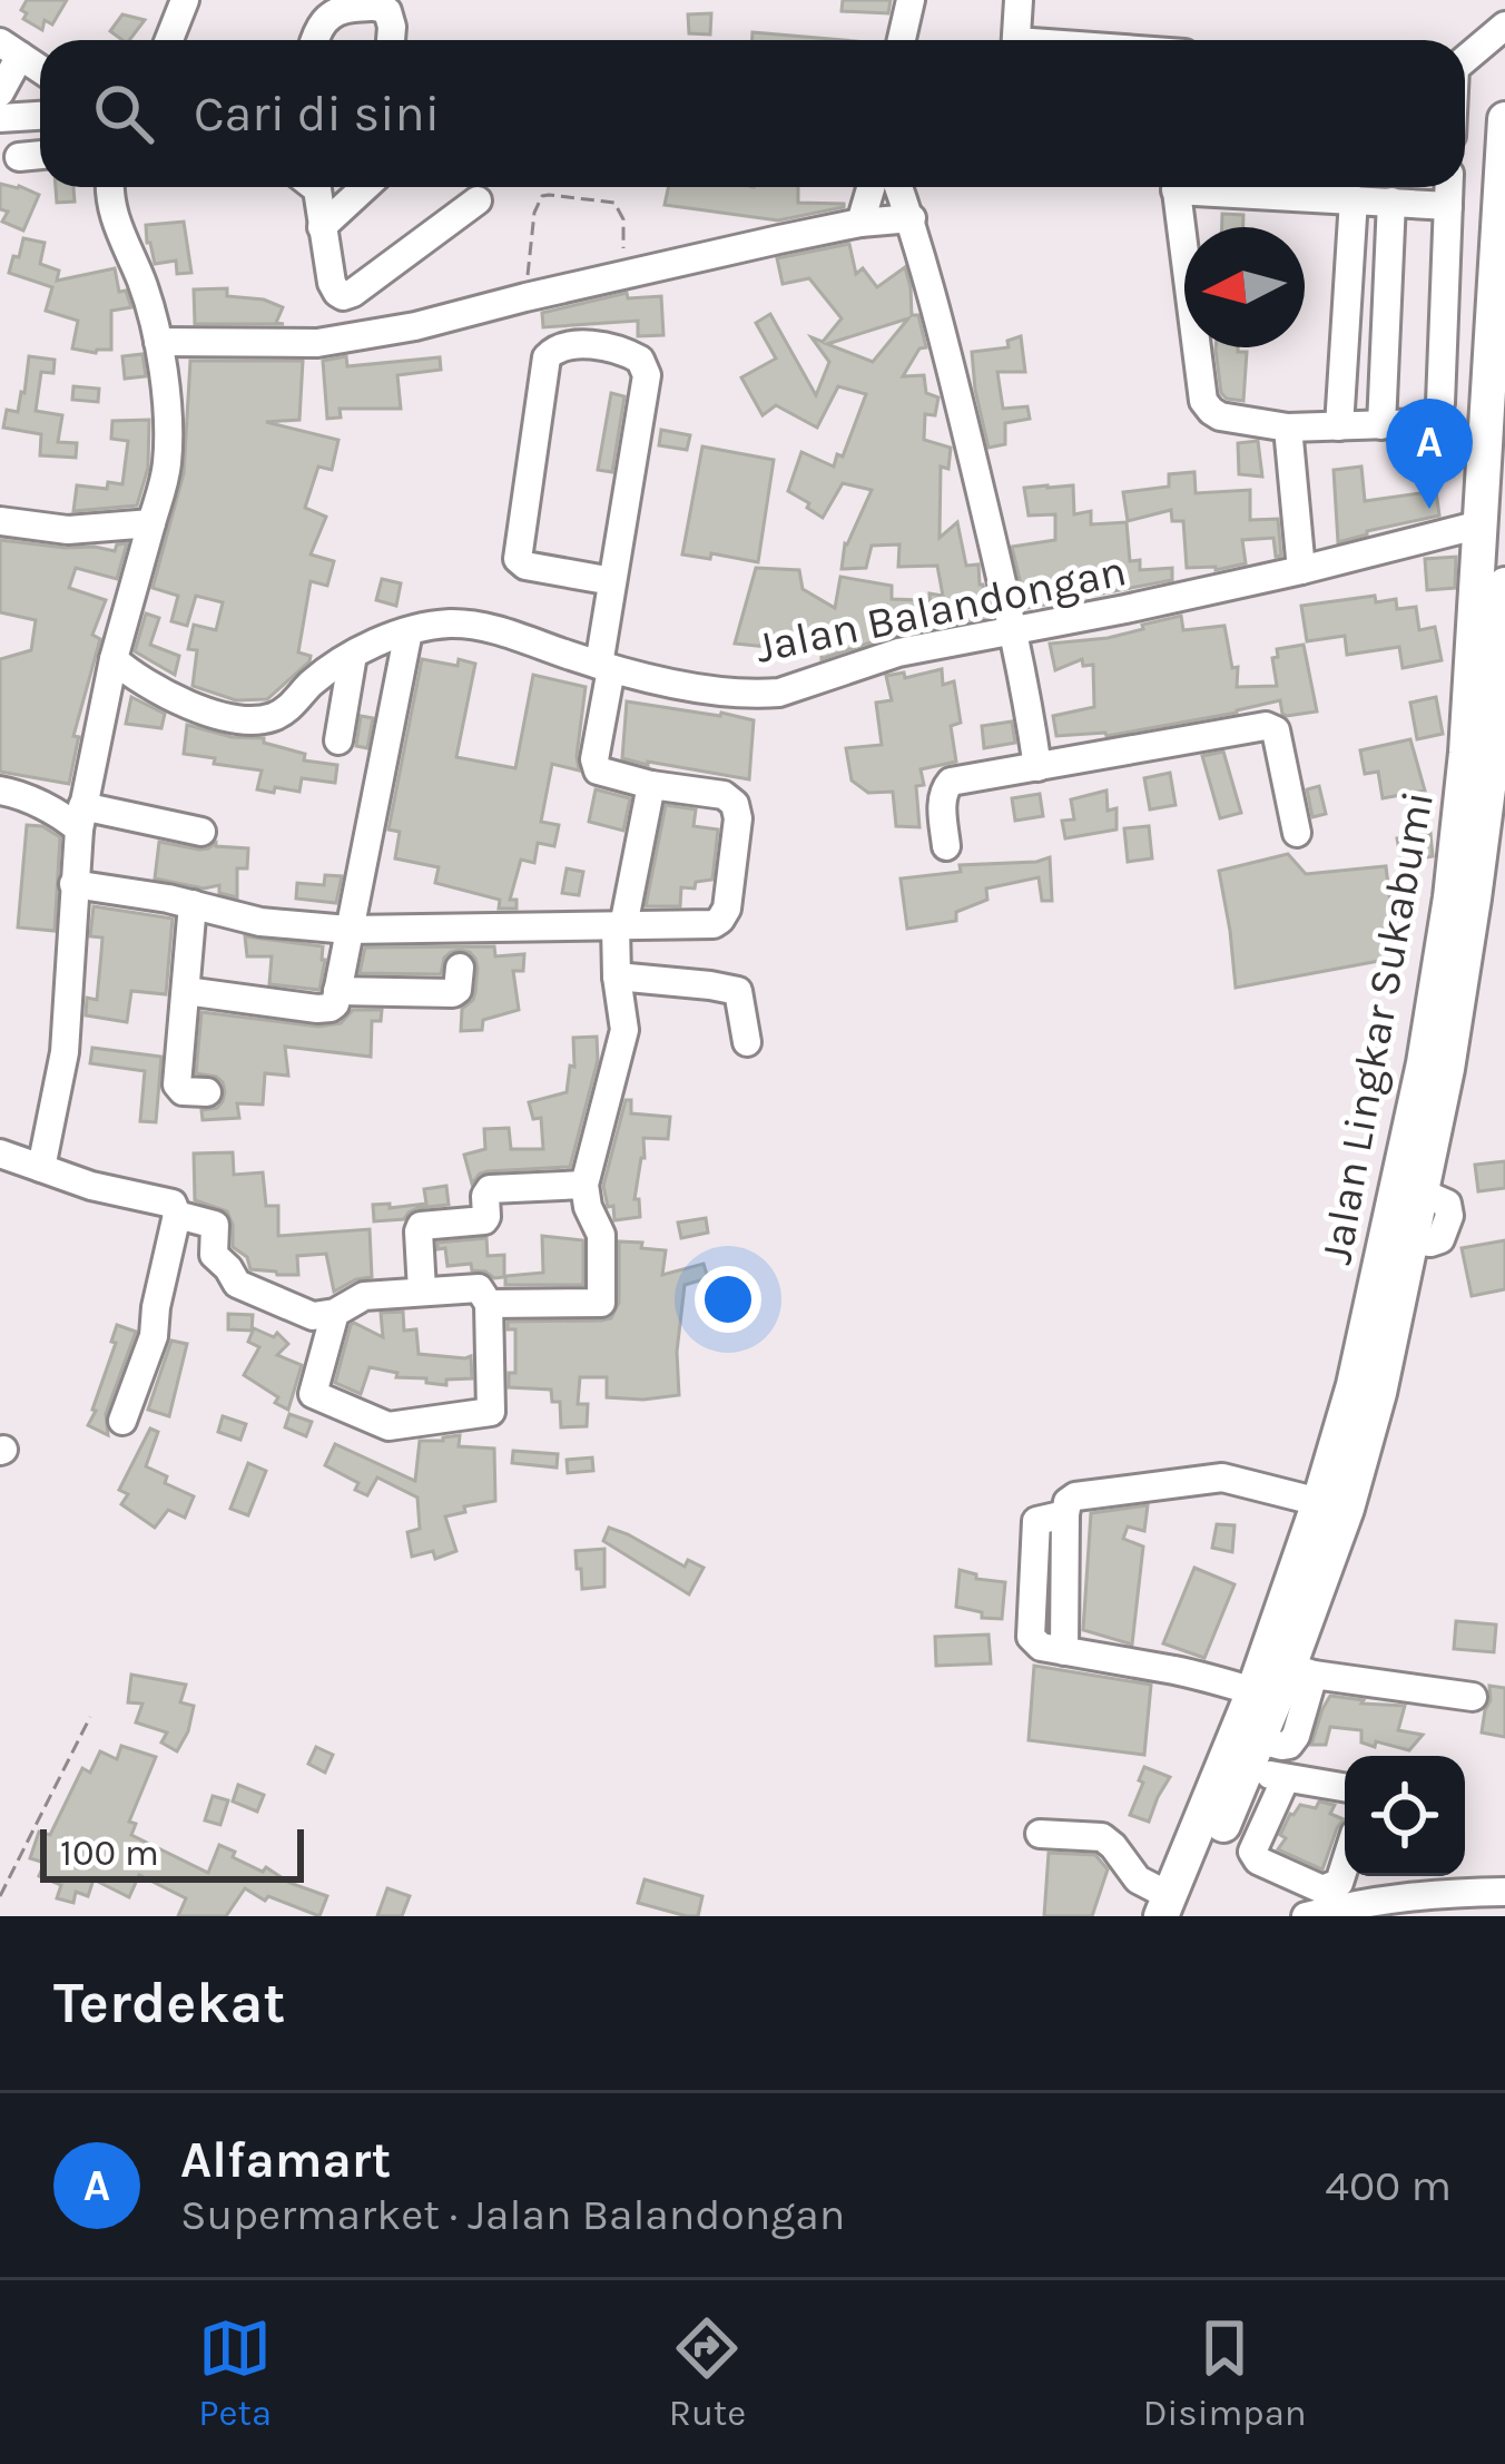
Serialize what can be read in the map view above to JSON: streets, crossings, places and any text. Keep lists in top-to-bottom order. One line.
{"streets":{"main road":["Jalan Lingkar Sukabumi"],"street":["Jalan Balandongan"]},"crossings":[["Jalan Balandongan","Jalan Lingkar Sukabumi"]],"scale_bar":"100 m","north":"left","page":{"search":"Cari di sini","pins":"A","scale":"100 m","heading":"Terdekat","list":[{"mark":"A","name":"Alfamart","note":"Supermarket · Jalan Balandongan","value":"400 m"}],"nav":["Peta","Rute","Disimpan"]}}
